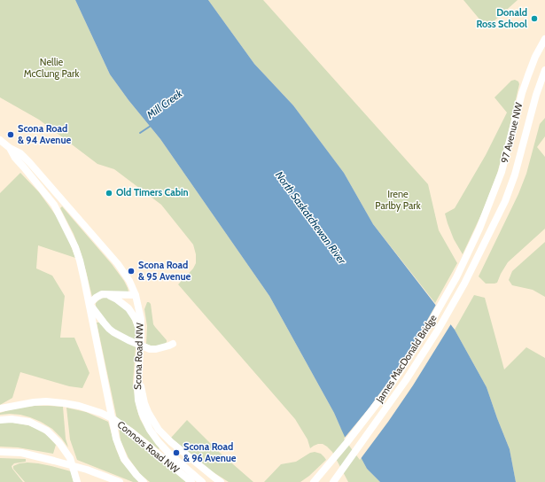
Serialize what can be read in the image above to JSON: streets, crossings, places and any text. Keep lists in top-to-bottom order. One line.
{"streets":{"main road":["97 Avenue NW","Scona Road NW","James MacDonald Bridge","Connors Road NW"]},"crossings":[["97 Avenue NW","James MacDonald Bridge"]],"water":["Mill Creek","North Saskatchewan River"],"parks":["Nellie McClung Park","Irene Parlby Park"],"places":["Donald Ross School","Scona Road & 94 Avenue","Old Timers Cabin","Scona Road & 95 Avenue","Scona Road & 96 Avenue"]}
